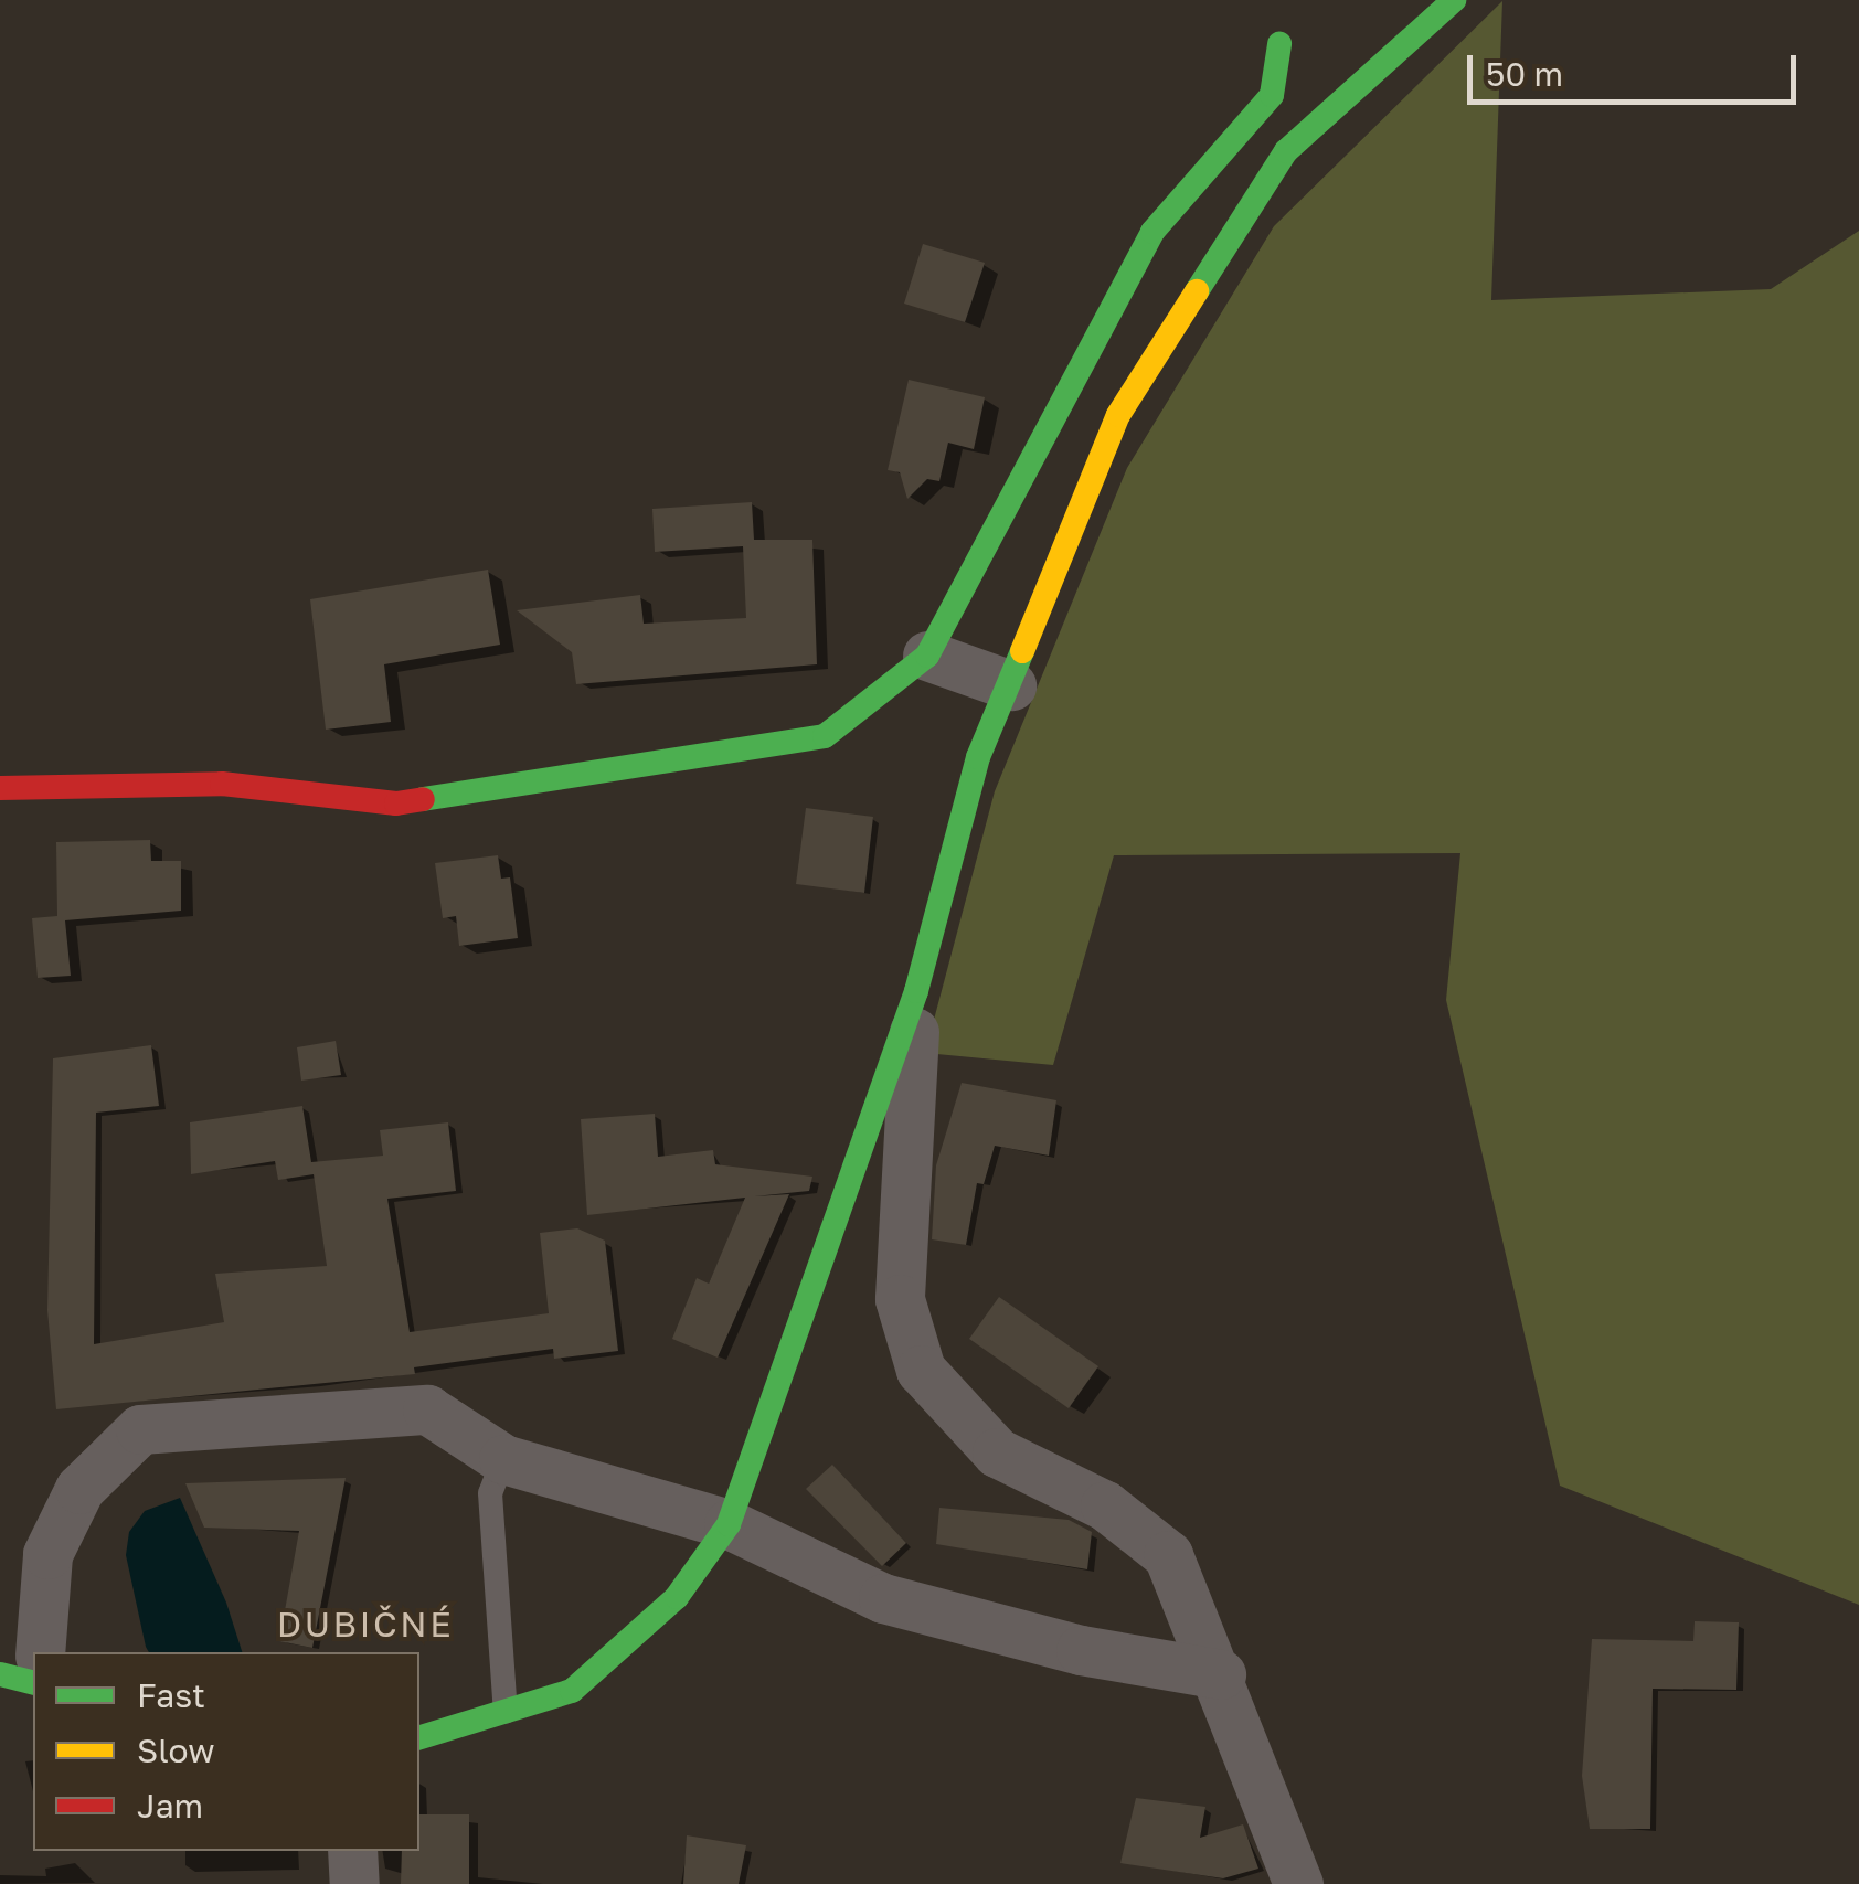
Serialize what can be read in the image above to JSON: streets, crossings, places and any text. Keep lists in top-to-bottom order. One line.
{"districts":["DUBIČNÉ"],"legend":["Fast","Slow","Jam"],"scale_bar":"50 m"}
